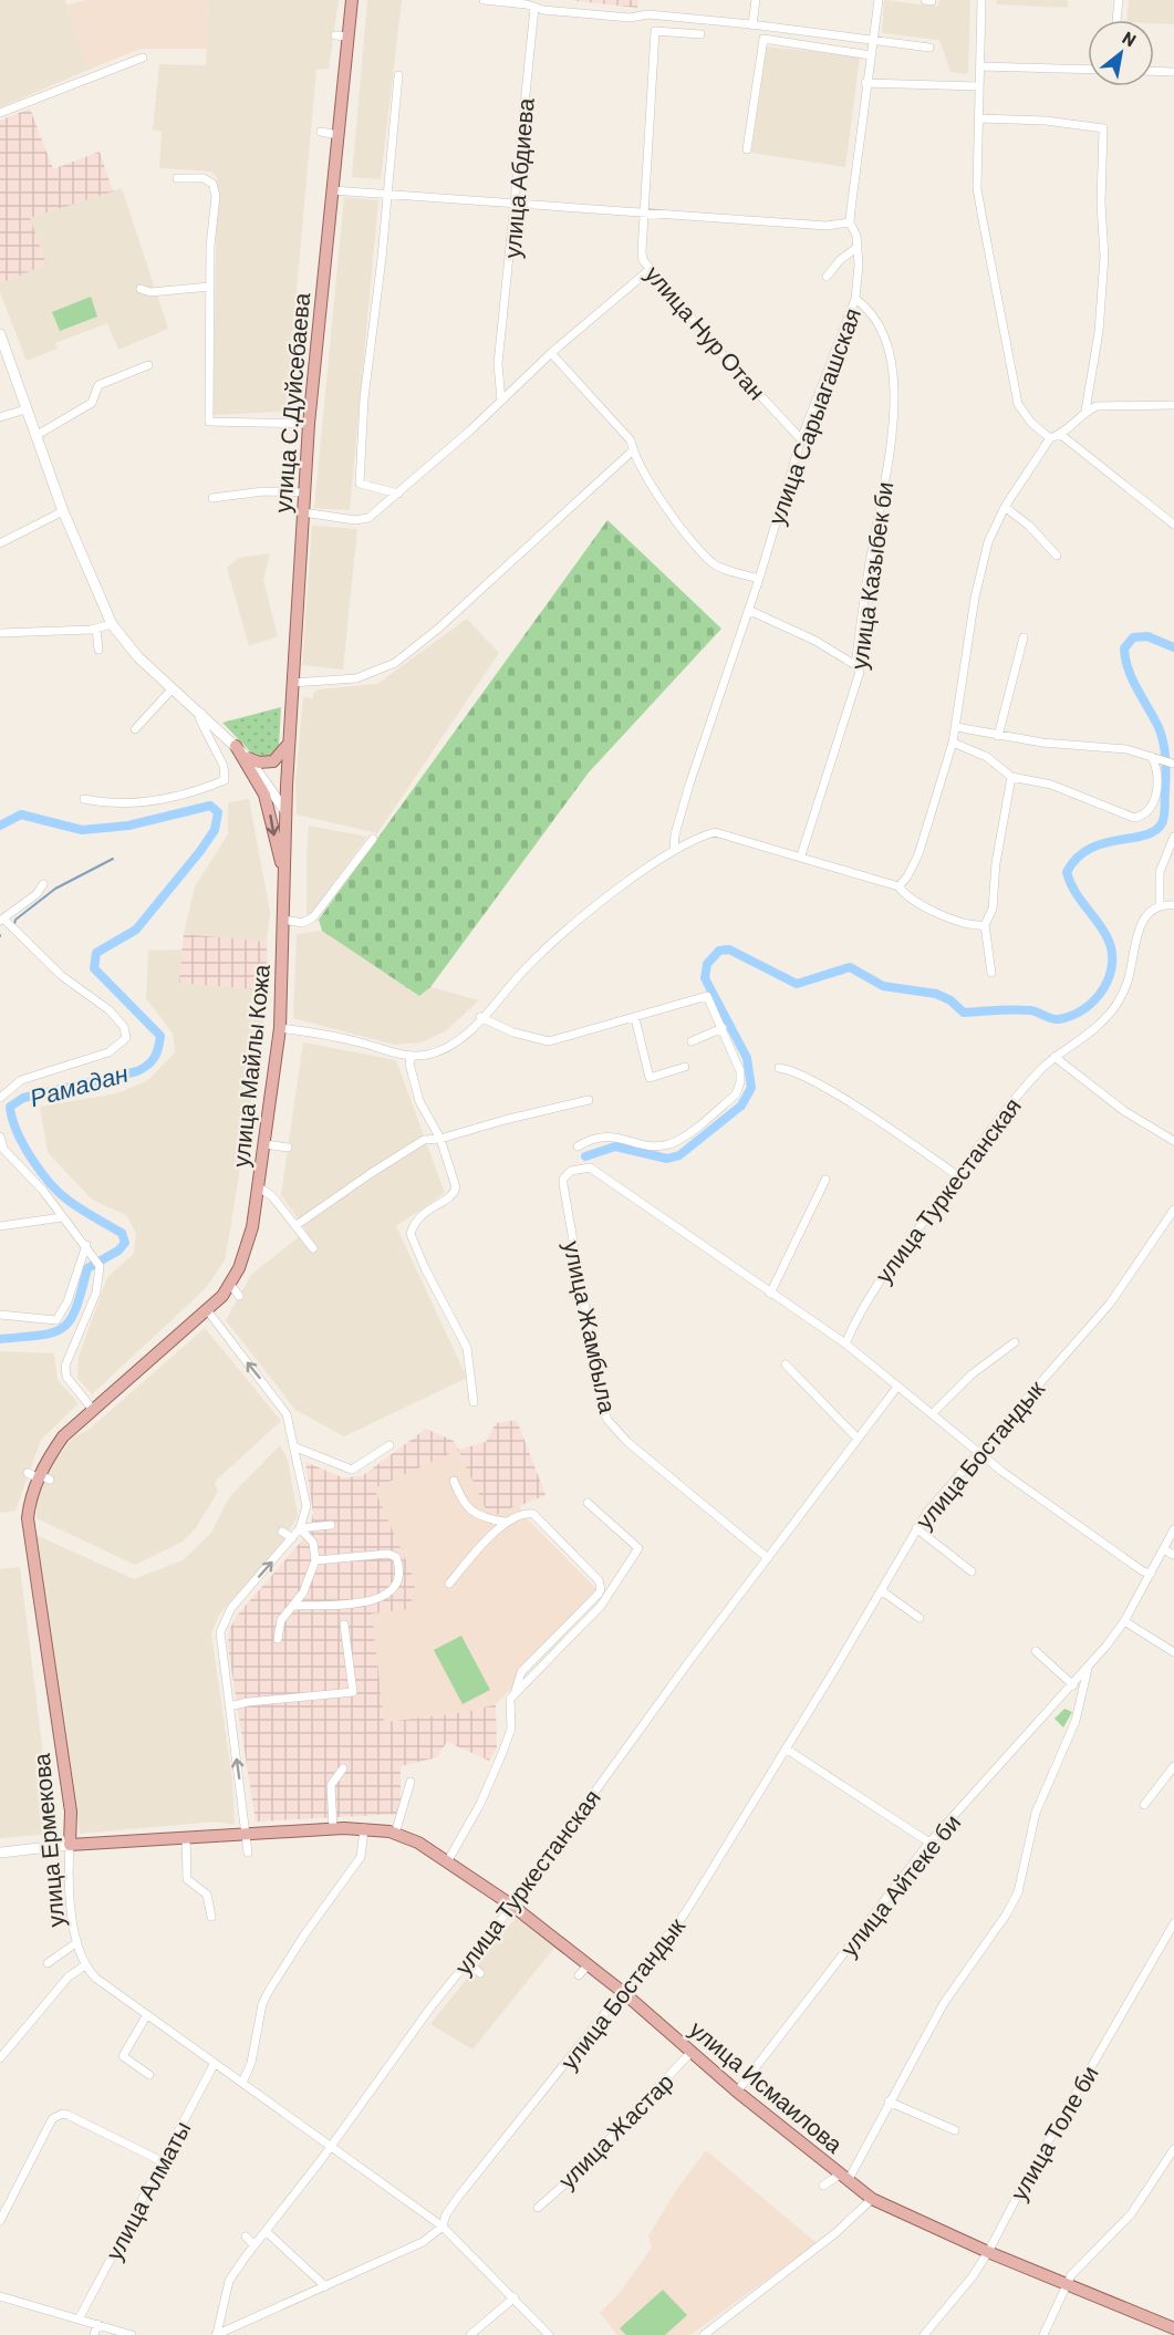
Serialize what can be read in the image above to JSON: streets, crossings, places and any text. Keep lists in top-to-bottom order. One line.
{"streets":{"main road":["улица С.Дуйсебаева","улица Майлы Кожа","улица Ермекова","улица Исмаилова"],"street":["улица Абдиева","улица Нур Отан","улица Сарыагашская","улица Казыбек би","улица Туркестанская","улица Жамбыла","улица Бостандык","улица Айтеке би","улица Жастар","улица Толе би","улица Алматы"]},"crossings":[["улица Нур Отан","улица Сарыагашская"],["улица С.Дуйсебаева","улица Майлы Кожа"],["улица Сарыагашская","улица Казыбек би"],["улица Майлы Кожа","улица Ермекова"],["улица Туркестанская","улица Жамбыла"],["улица Туркестанская","улица Ермекова"],["улица Туркестанская","улица Исмаилова"],["улица Бостандык","улица Ермекова"],["улица Бостандык","улица Исмаилова"],["улица Ермекова","улица Исмаилова"],["улица Ермекова","улица Алматы"],["улица Айтеке би","улица Исмаилова"],["улица Исмаилова","улица Жастар"],["улица Исмаилова","улица Толе би"]],"water":["Рамадан"],"north":"top right"}
